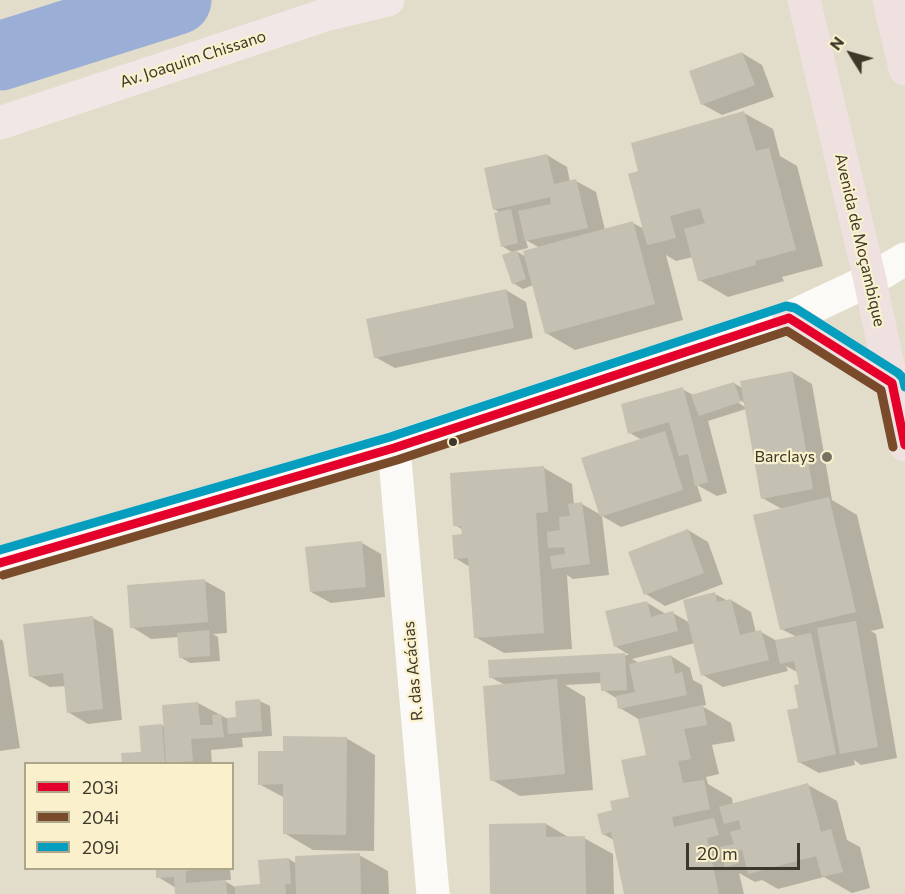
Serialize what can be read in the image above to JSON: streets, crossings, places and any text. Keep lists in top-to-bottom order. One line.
{"streets":{"highway":["Avenida de Moçambique"],"main road":["Av. Joaquim Chissano"],"street":["R. das Acácias"]},"places":["Barclays"],"lines":["transit line 209i","transit line 203i","transit line 204i"],"legend":["203i","204i","209i"],"scale_bar":"20 m","north":"top left"}
